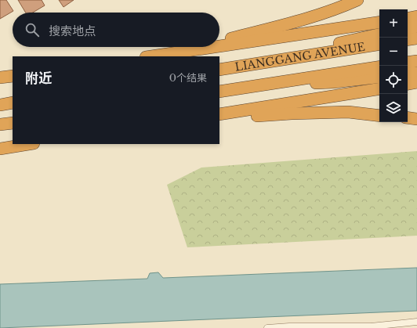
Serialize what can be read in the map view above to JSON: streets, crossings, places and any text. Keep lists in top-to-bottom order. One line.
{"streets":{"highway":["LIANGGANG AVENUE"]},"page":{"map_buttons":["+","−"],"search":"搜索地点","heading":["附近","0个结果"]}}
